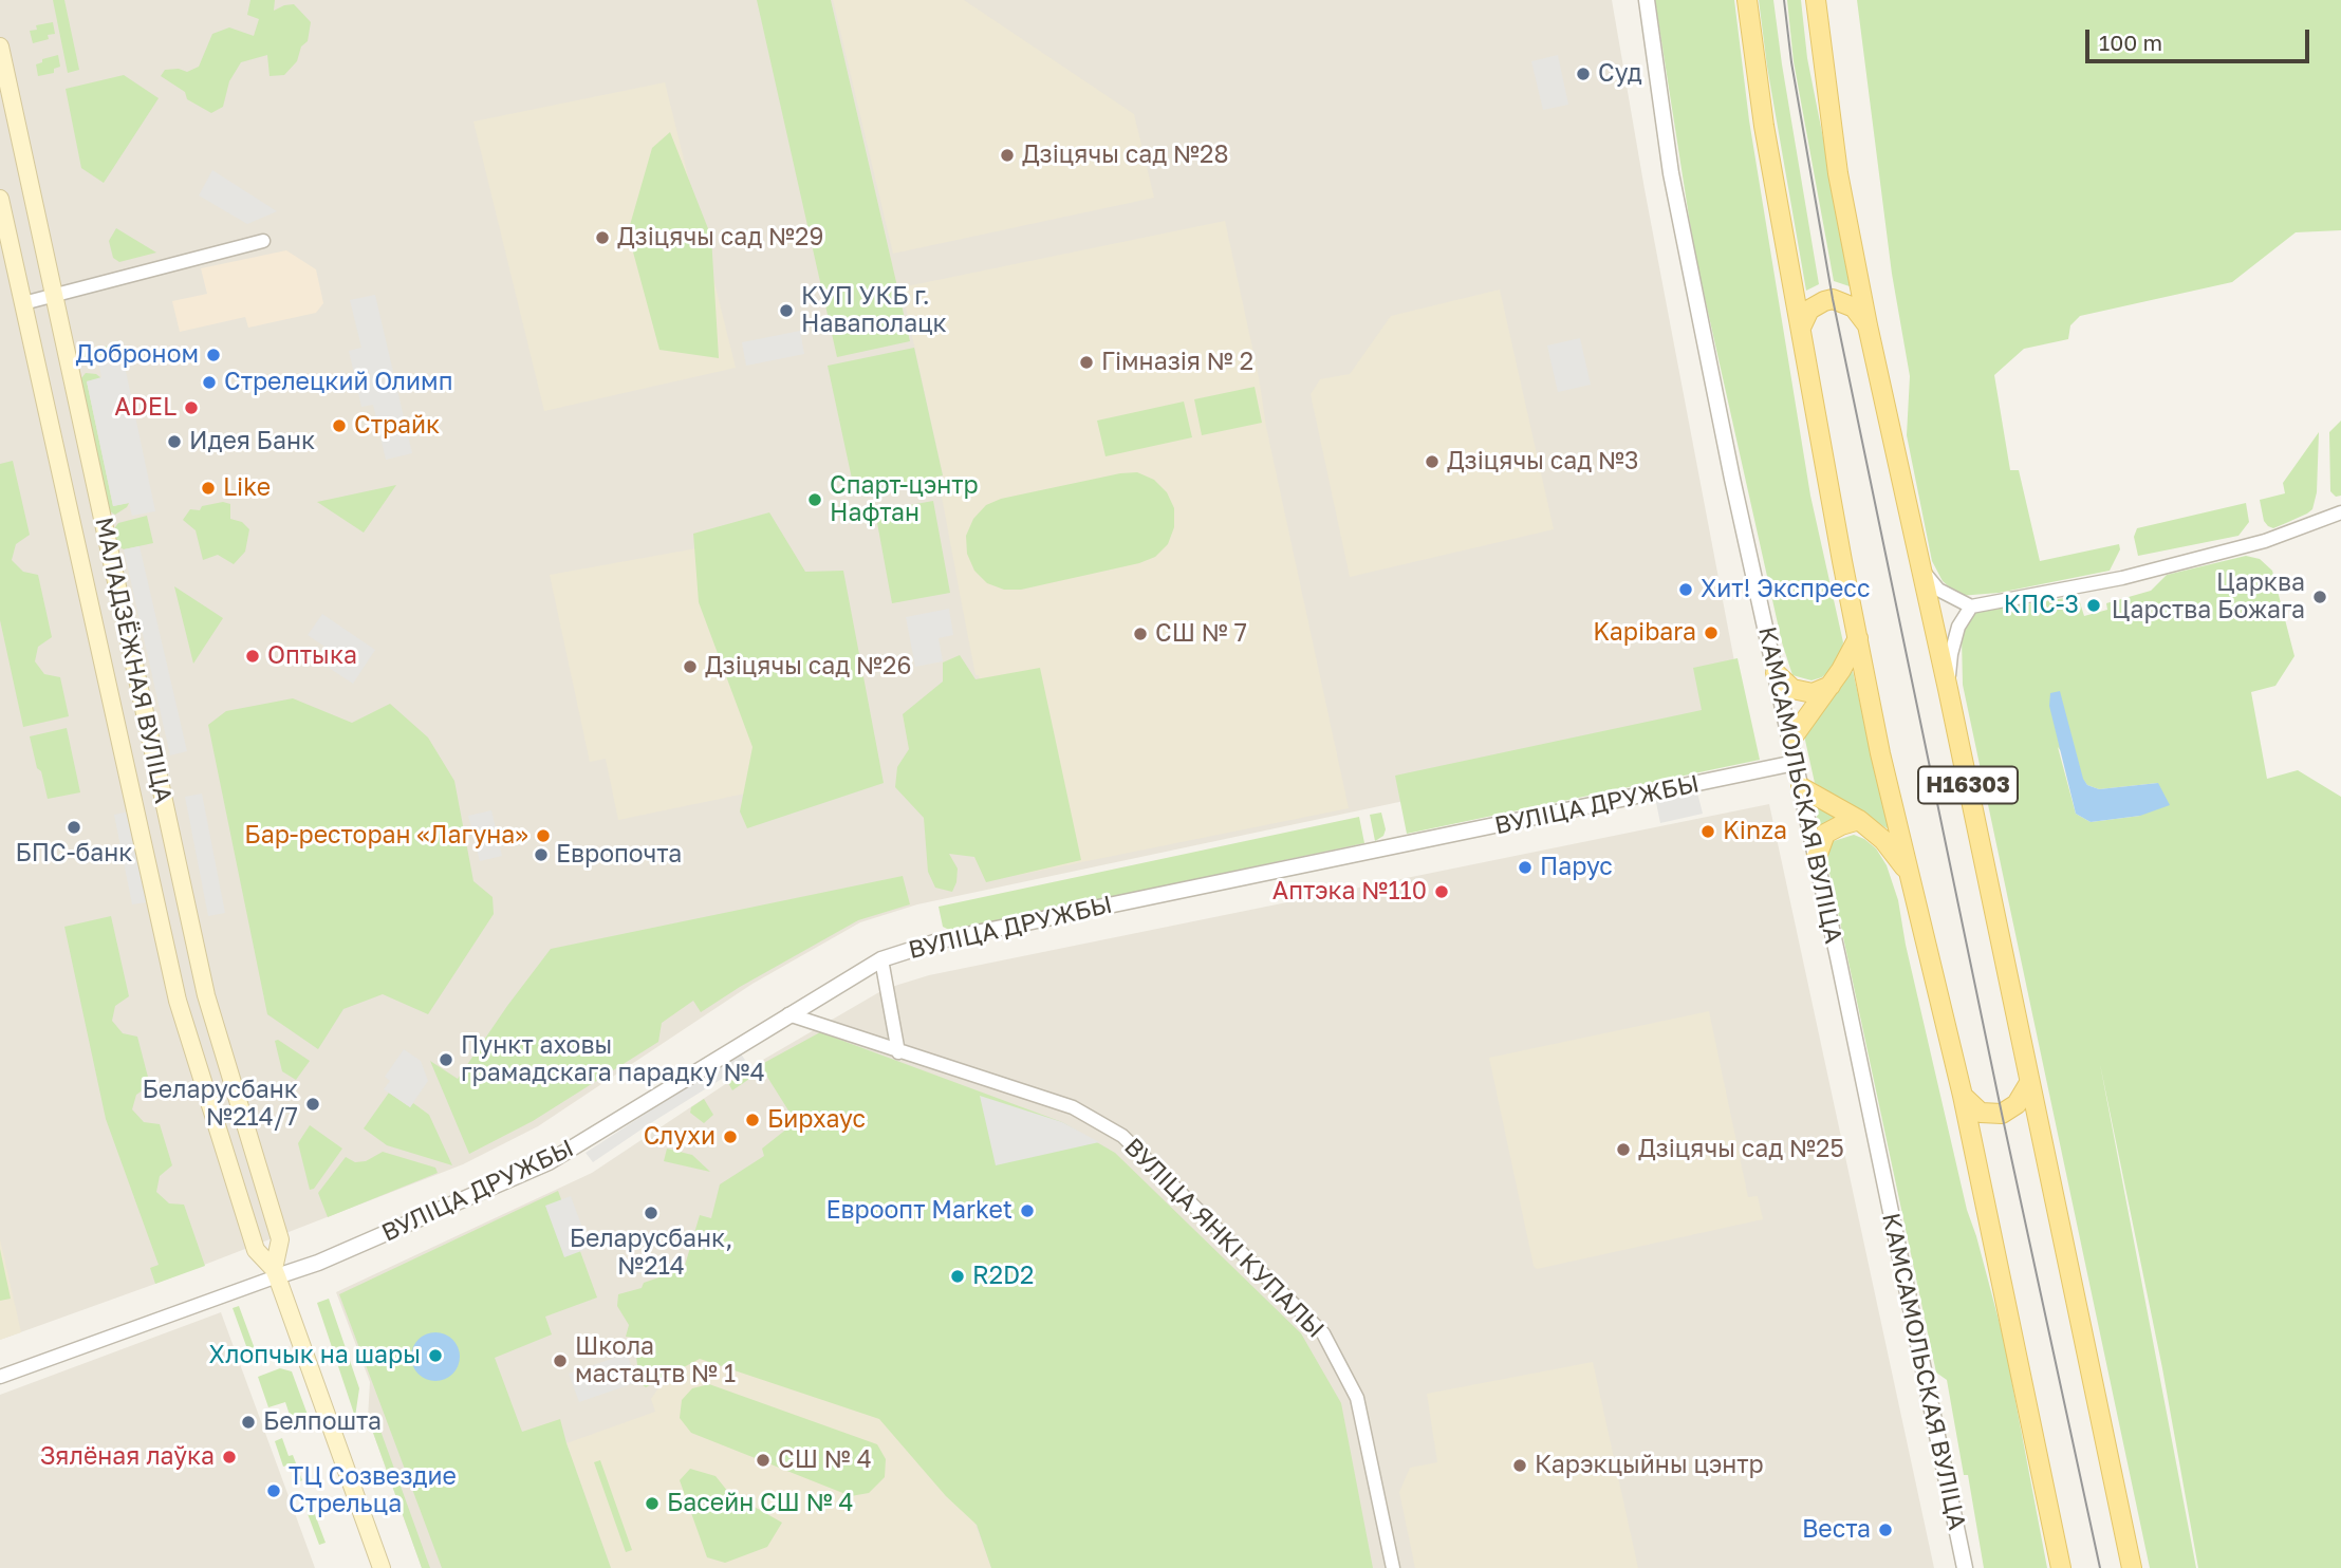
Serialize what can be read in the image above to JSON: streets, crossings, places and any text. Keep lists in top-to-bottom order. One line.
{"streets":{"main road":["МАЛАДЗЁЖНАЯ ВУЛІЦА","Н16303"],"street":["КАМСАМОЛЬСКАЯ ВУЛІЦА","ВУЛІЦА ДРУЖБЫ","ВУЛІЦА ЯНКІ КУПАЛЫ"]},"crossings":[["МАЛАДЗЁЖНАЯ ВУЛІЦА","ВУЛІЦА ДРУЖБЫ"],["КАМСАМОЛЬСКАЯ ВУЛІЦА","ВУЛІЦА ДРУЖБЫ"],["ВУЛІЦА ДРУЖБЫ","ВУЛІЦА ЯНКІ КУПАЛЫ"]],"places":["Суд","Дзіцячы сад №28","Дзіцячы сад №29","КУП УКБ г. Наваполацк","Доброном","Гімназія № 2","Стрелецкий Олимп","ADEL","Страйк","Идея Банк","Дзіцячы сад №3","Like","Спарт-цэнтр Нафтан","Хит! Экспресс","Царква Царства Божага","КПС-3","Kapibara","СШ № 7","Оптыка","Дзіцячы сад №26","БПС-банк","Kinza","Бар-ресторан «Лагуна»","Европочта","Парус","Аптэка №110","Пункт аховы грамадскага парадку №4","Беларусбанк №214/7","Бирхаус","Слухи","Дзіцячы сад №25","Евроопт Market","Беларусбанк, №214","R2D2","Хлопчык на шары","Школа мастацтв № 1","Белпошта","Зялёная лаўка","СШ № 4","Карэкцыйны цэнтр","ТЦ Созвездие Стрельца","Басейн СШ № 4","Веста"],"scale_bar":"100 m"}
